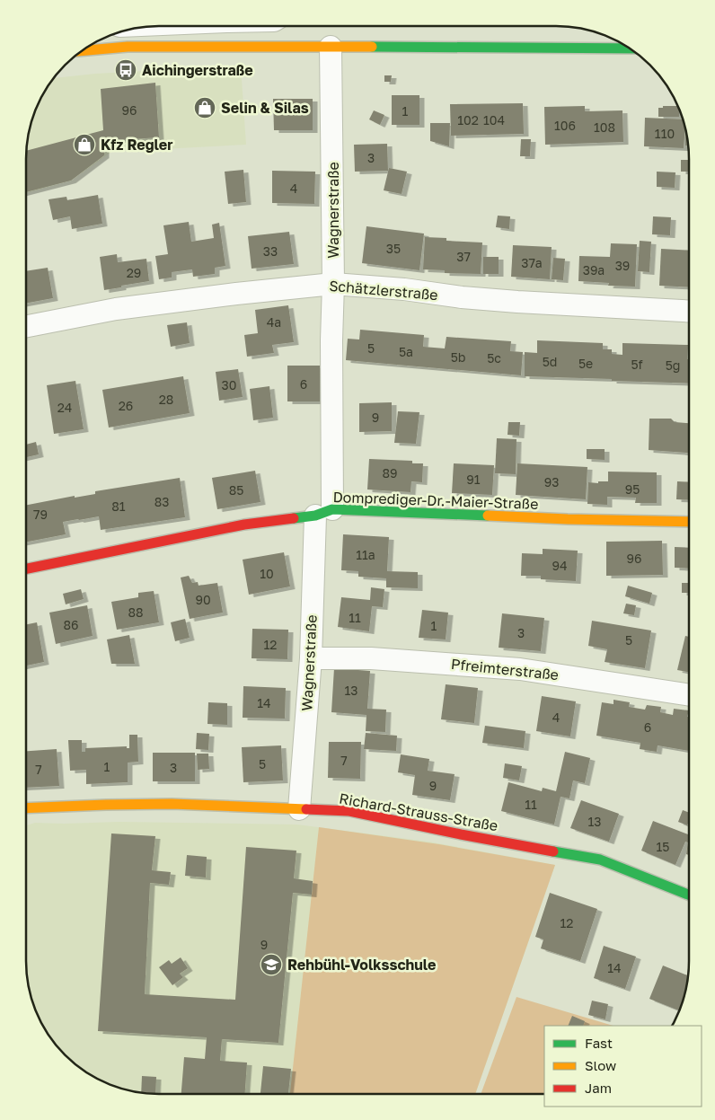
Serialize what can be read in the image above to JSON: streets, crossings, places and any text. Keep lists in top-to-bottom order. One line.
{"streets":{"street":["Wagnerstraße","Schätzlerstraße","Domprediger-Dr.-Maier-Straße","Pfreimterstraße","Richard-Strauss-Straße"]},"crossings":[["Wagnerstraße","Schätzlerstraße"],["Wagnerstraße","Domprediger-Dr.-Maier-Straße"],["Wagnerstraße","Pfreimterstraße"],["Wagnerstraße","Richard-Strauss-Straße"]],"places":{"bus stop":["Aichingerstraße"],"shop":["Selin & Silas","Kfz Regler"],"school or university":["Rehbühl-Volksschule"]},"house_numbers":["96","1","102","104","106","108","110","3","4","35","33","37","37a","39","39a","29","4a","5","5a","5b","5c","5d","5e","5f","5g","6","30","28","26","24","9","89","91","93","95","85","83","81","79","11a","96","94","10","90","88","11","86","1","3","5","12","13","14","4","6","7","5","1","3","7","9","11","13","15","12","9","14"],"legend":["Fast","Slow","Jam"]}
